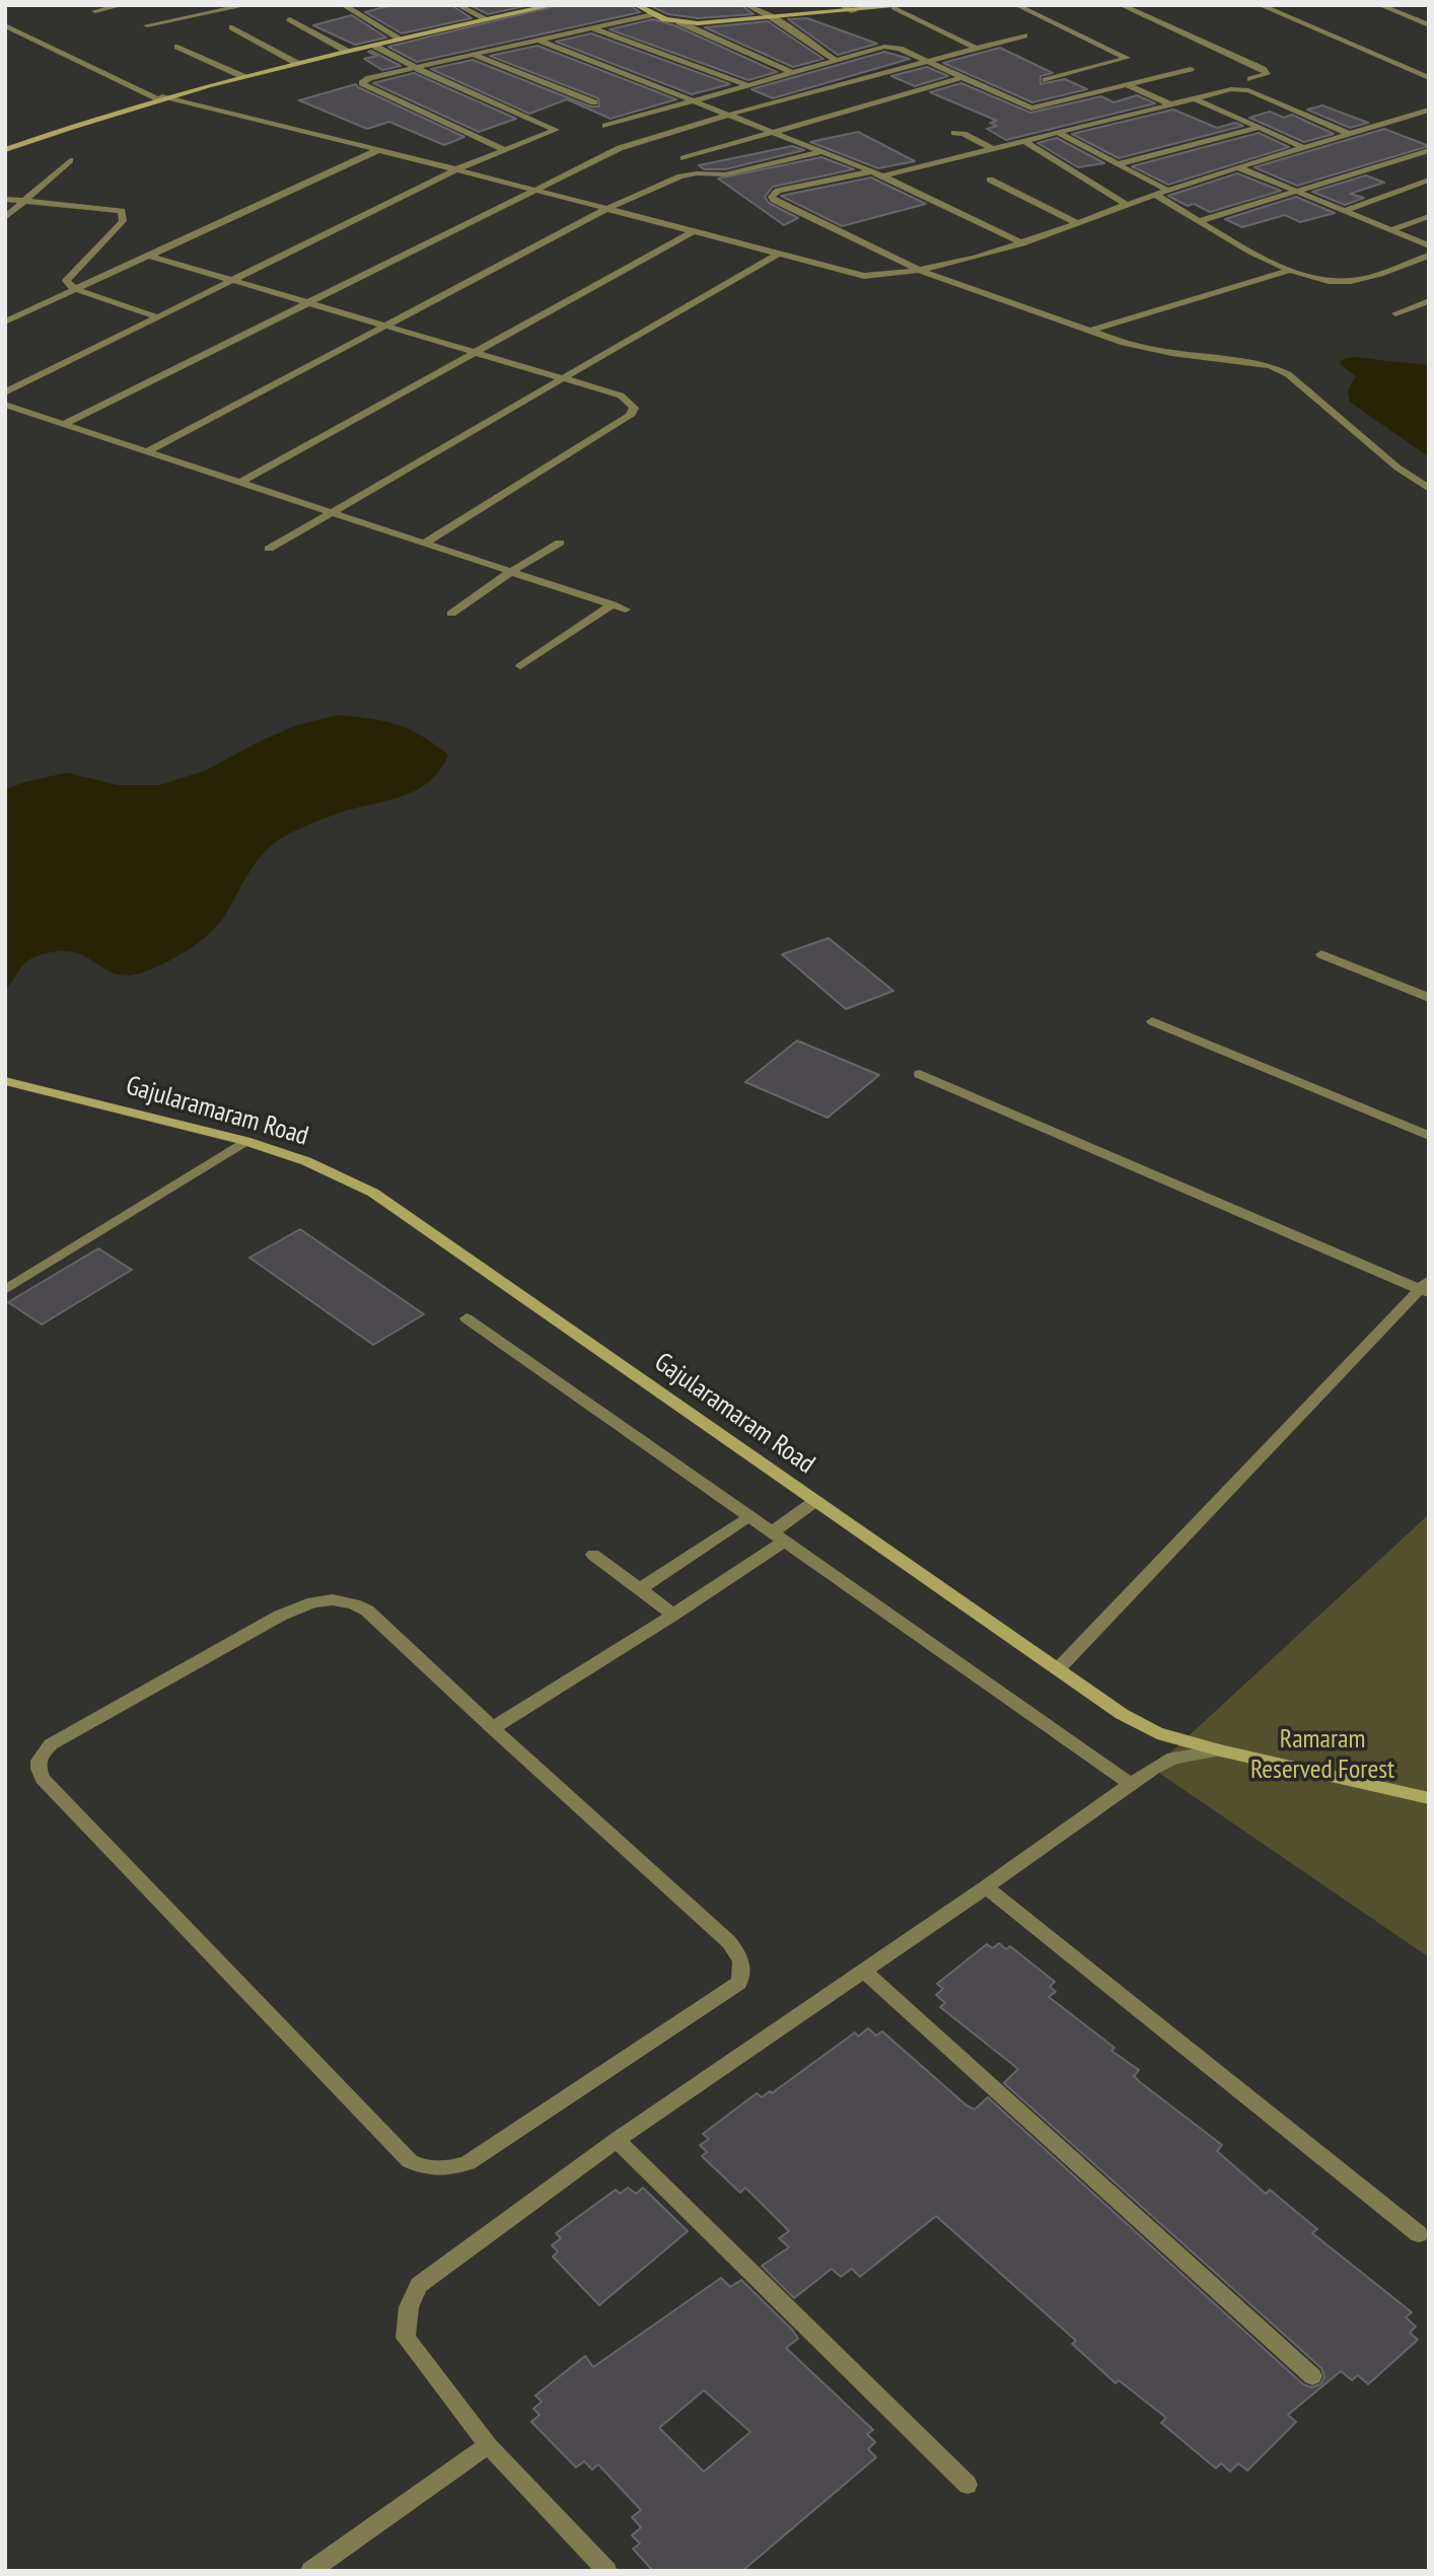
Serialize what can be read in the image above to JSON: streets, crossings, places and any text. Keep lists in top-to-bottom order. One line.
{"streets":{"street":["Gajularamaram Road"]},"parks":["Ramaram Reserved Forest"]}
